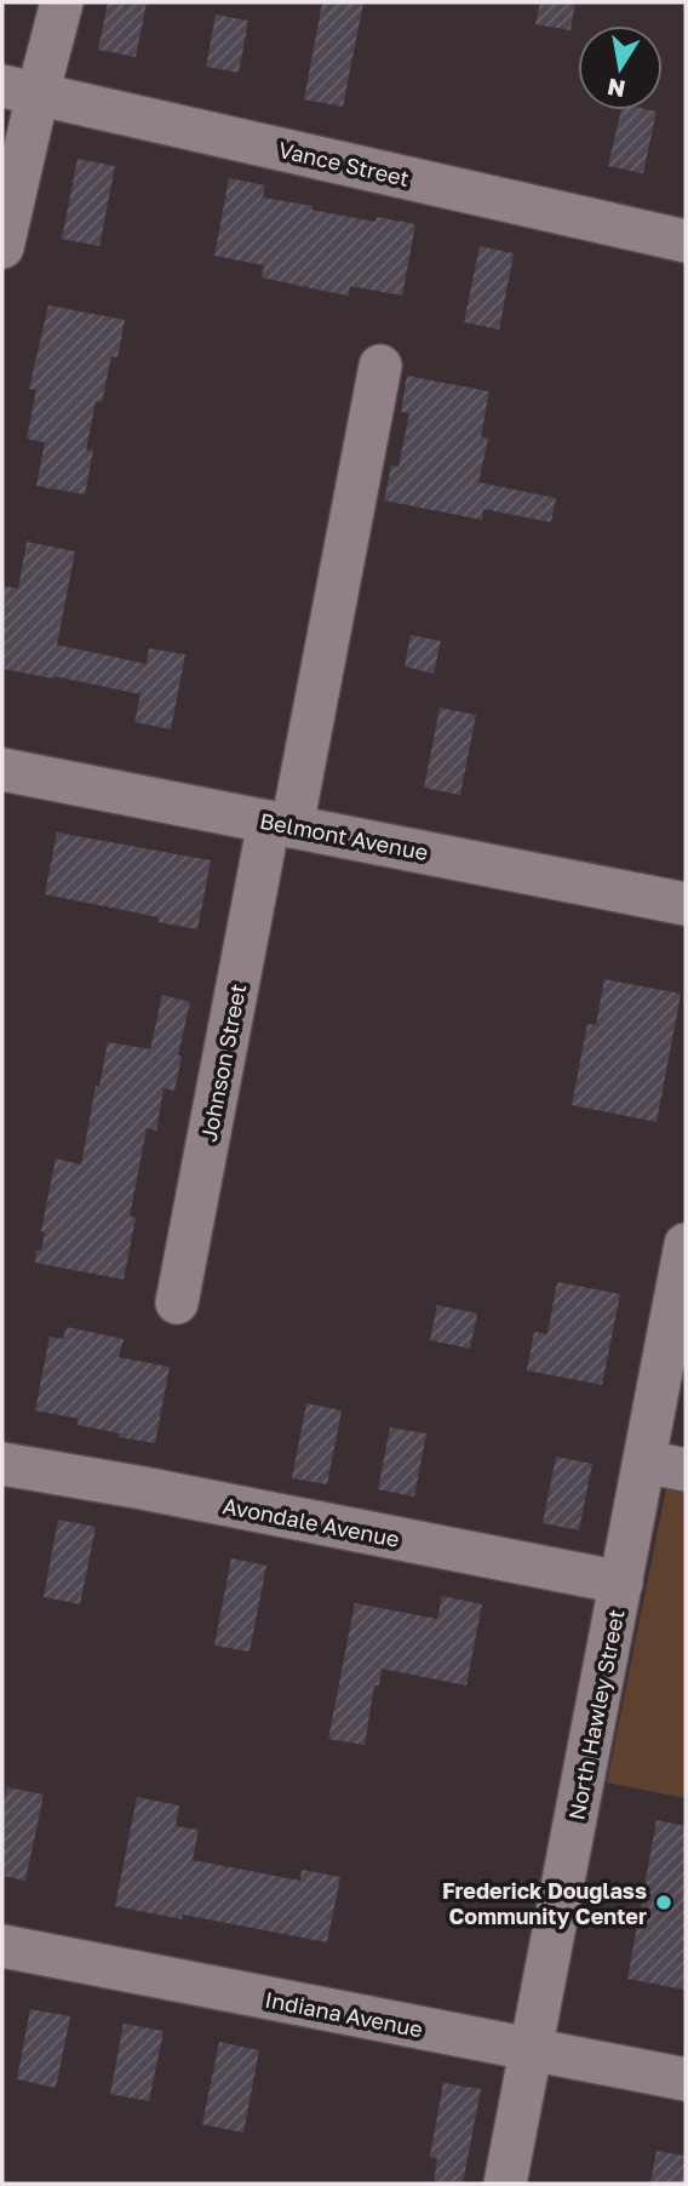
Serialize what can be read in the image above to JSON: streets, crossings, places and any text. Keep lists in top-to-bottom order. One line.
{"streets":{"street":["Vance Street","Belmont Avenue","Johnson Street","Avondale Avenue","North Hawley Street","Indiana Avenue"]},"crossings":[["Belmont Avenue","Johnson Street"],["Avondale Avenue","North Hawley Street"],["North Hawley Street","Indiana Avenue"]],"places":["Frederick Douglass Community Center"],"north":"bottom"}
